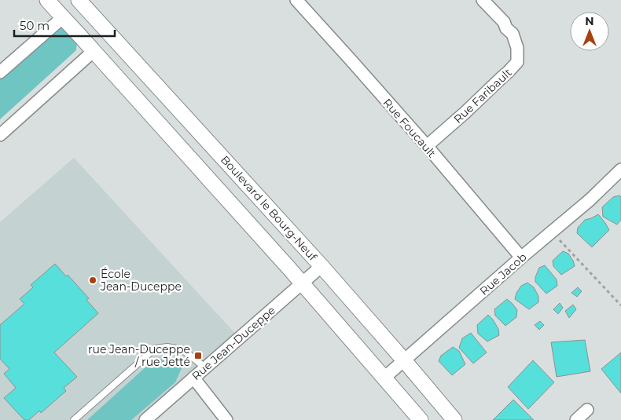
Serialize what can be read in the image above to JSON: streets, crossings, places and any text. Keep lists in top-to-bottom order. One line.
{"streets":{"street":["Rue Faribault","Rue Foucault","Boulevard le Bourg-Neuf","Rue Jacob","Rue Jean-Duceppe"]},"crossings":[["Rue Faribault","Rue Foucault"],["Rue Foucault","Rue Jacob"],["Boulevard le Bourg-Neuf","Rue Jacob"],["Boulevard le Bourg-Neuf","Rue Jean-Duceppe"]],"places":{"other":["École Jean-Duceppe"],"transit":["rue Jean-Duceppe / rue Jetté"]},"scale_bar":"50 m","north":"top"}
